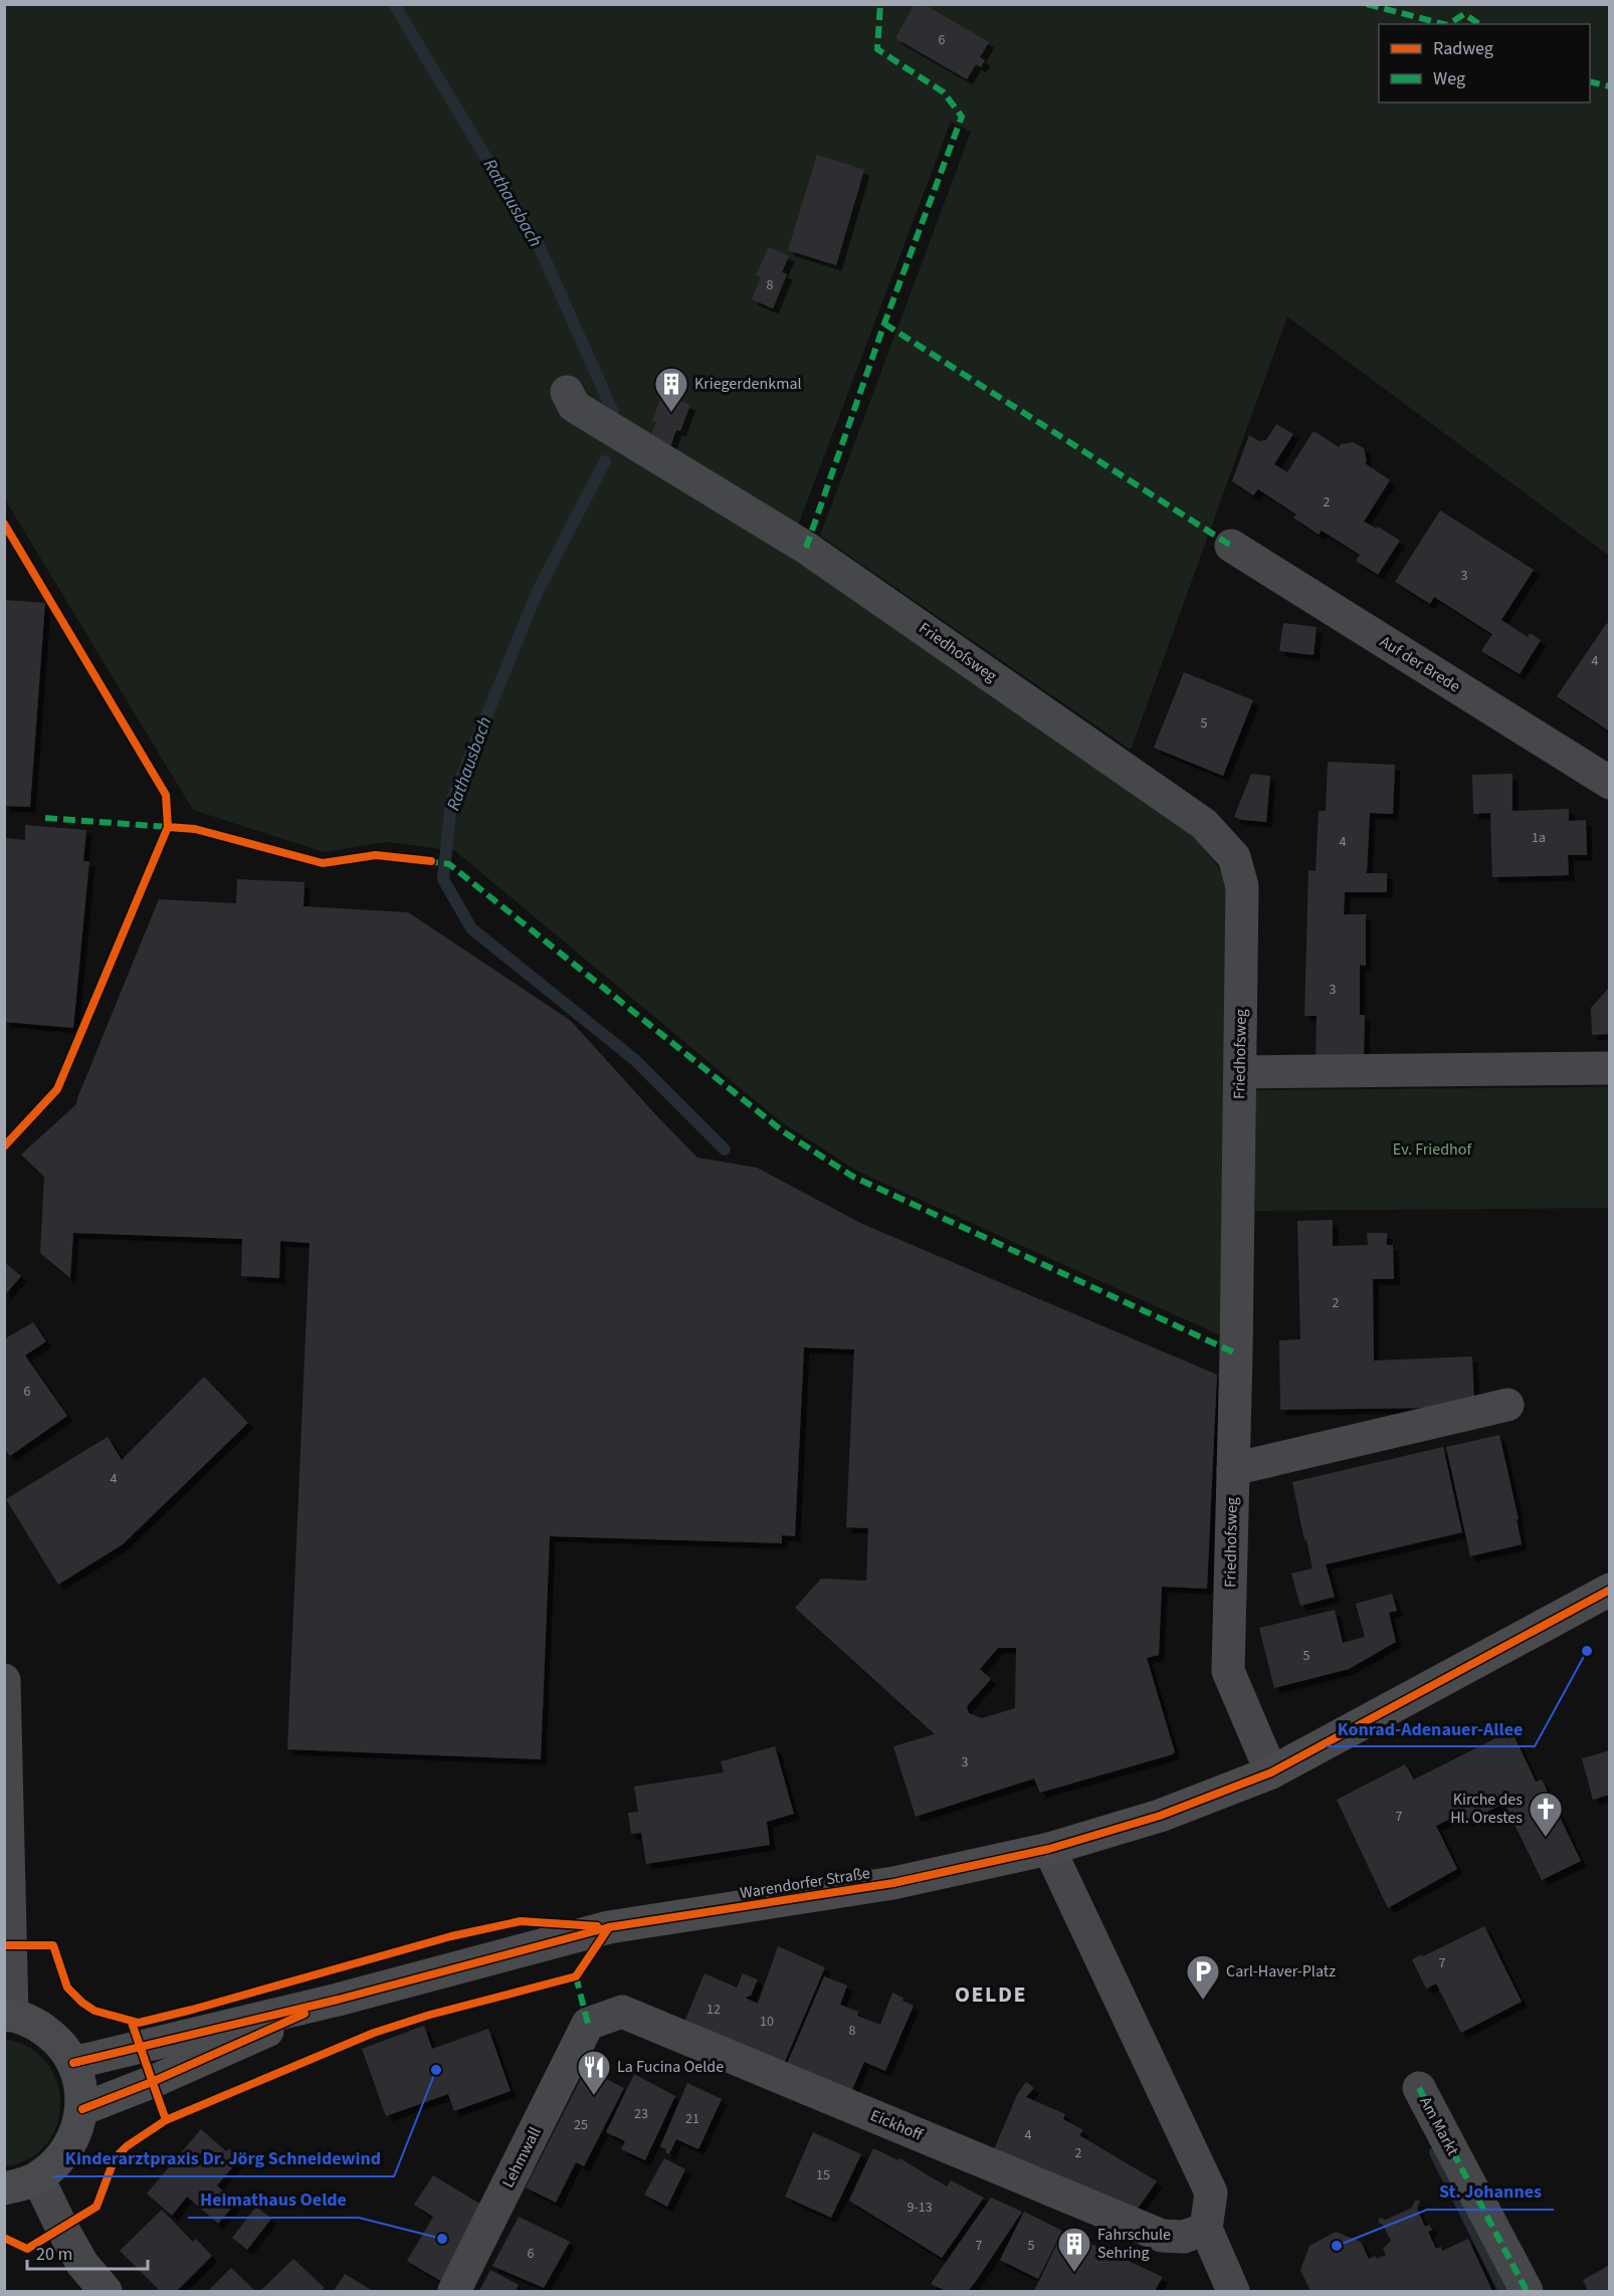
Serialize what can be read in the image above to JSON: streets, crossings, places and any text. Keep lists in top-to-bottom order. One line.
{"streets":{"main road":["Warendorfer Straße"],"street":["Friedhofsweg","Auf der Brede","Eickhoff","Am Markt","Lehmwall"]},"crossings":[["Friedhofsweg","Warendorfer Straße"],["Eickhoff","Lehmwall"]],"districts":["OELDE"],"water":["Rathausbach"],"parks":["Ev. Friedhof"],"places":{"building":["Kriegerdenkmal","Fahrschule Sehring"],"other":["Konrad-Adenauer-Allee","Kinderarztpraxis Dr. Jörg Schneidewind","Heimathaus Oelde","St. Johannes"],"church":["Kirche des Hl. Orestes"],"parking":["Carl-Haver-Platz"],"restaurant":["La Fucina Oelde"]},"house_numbers":["6","8","2","3","4","5","1a","4","3","2","6","4","5","3","7","7","12","10","8","23","21","25","4","2","15","9-13","7","5","6"],"legend":["Radweg","Weg"],"scale_bar":"20 m"}
